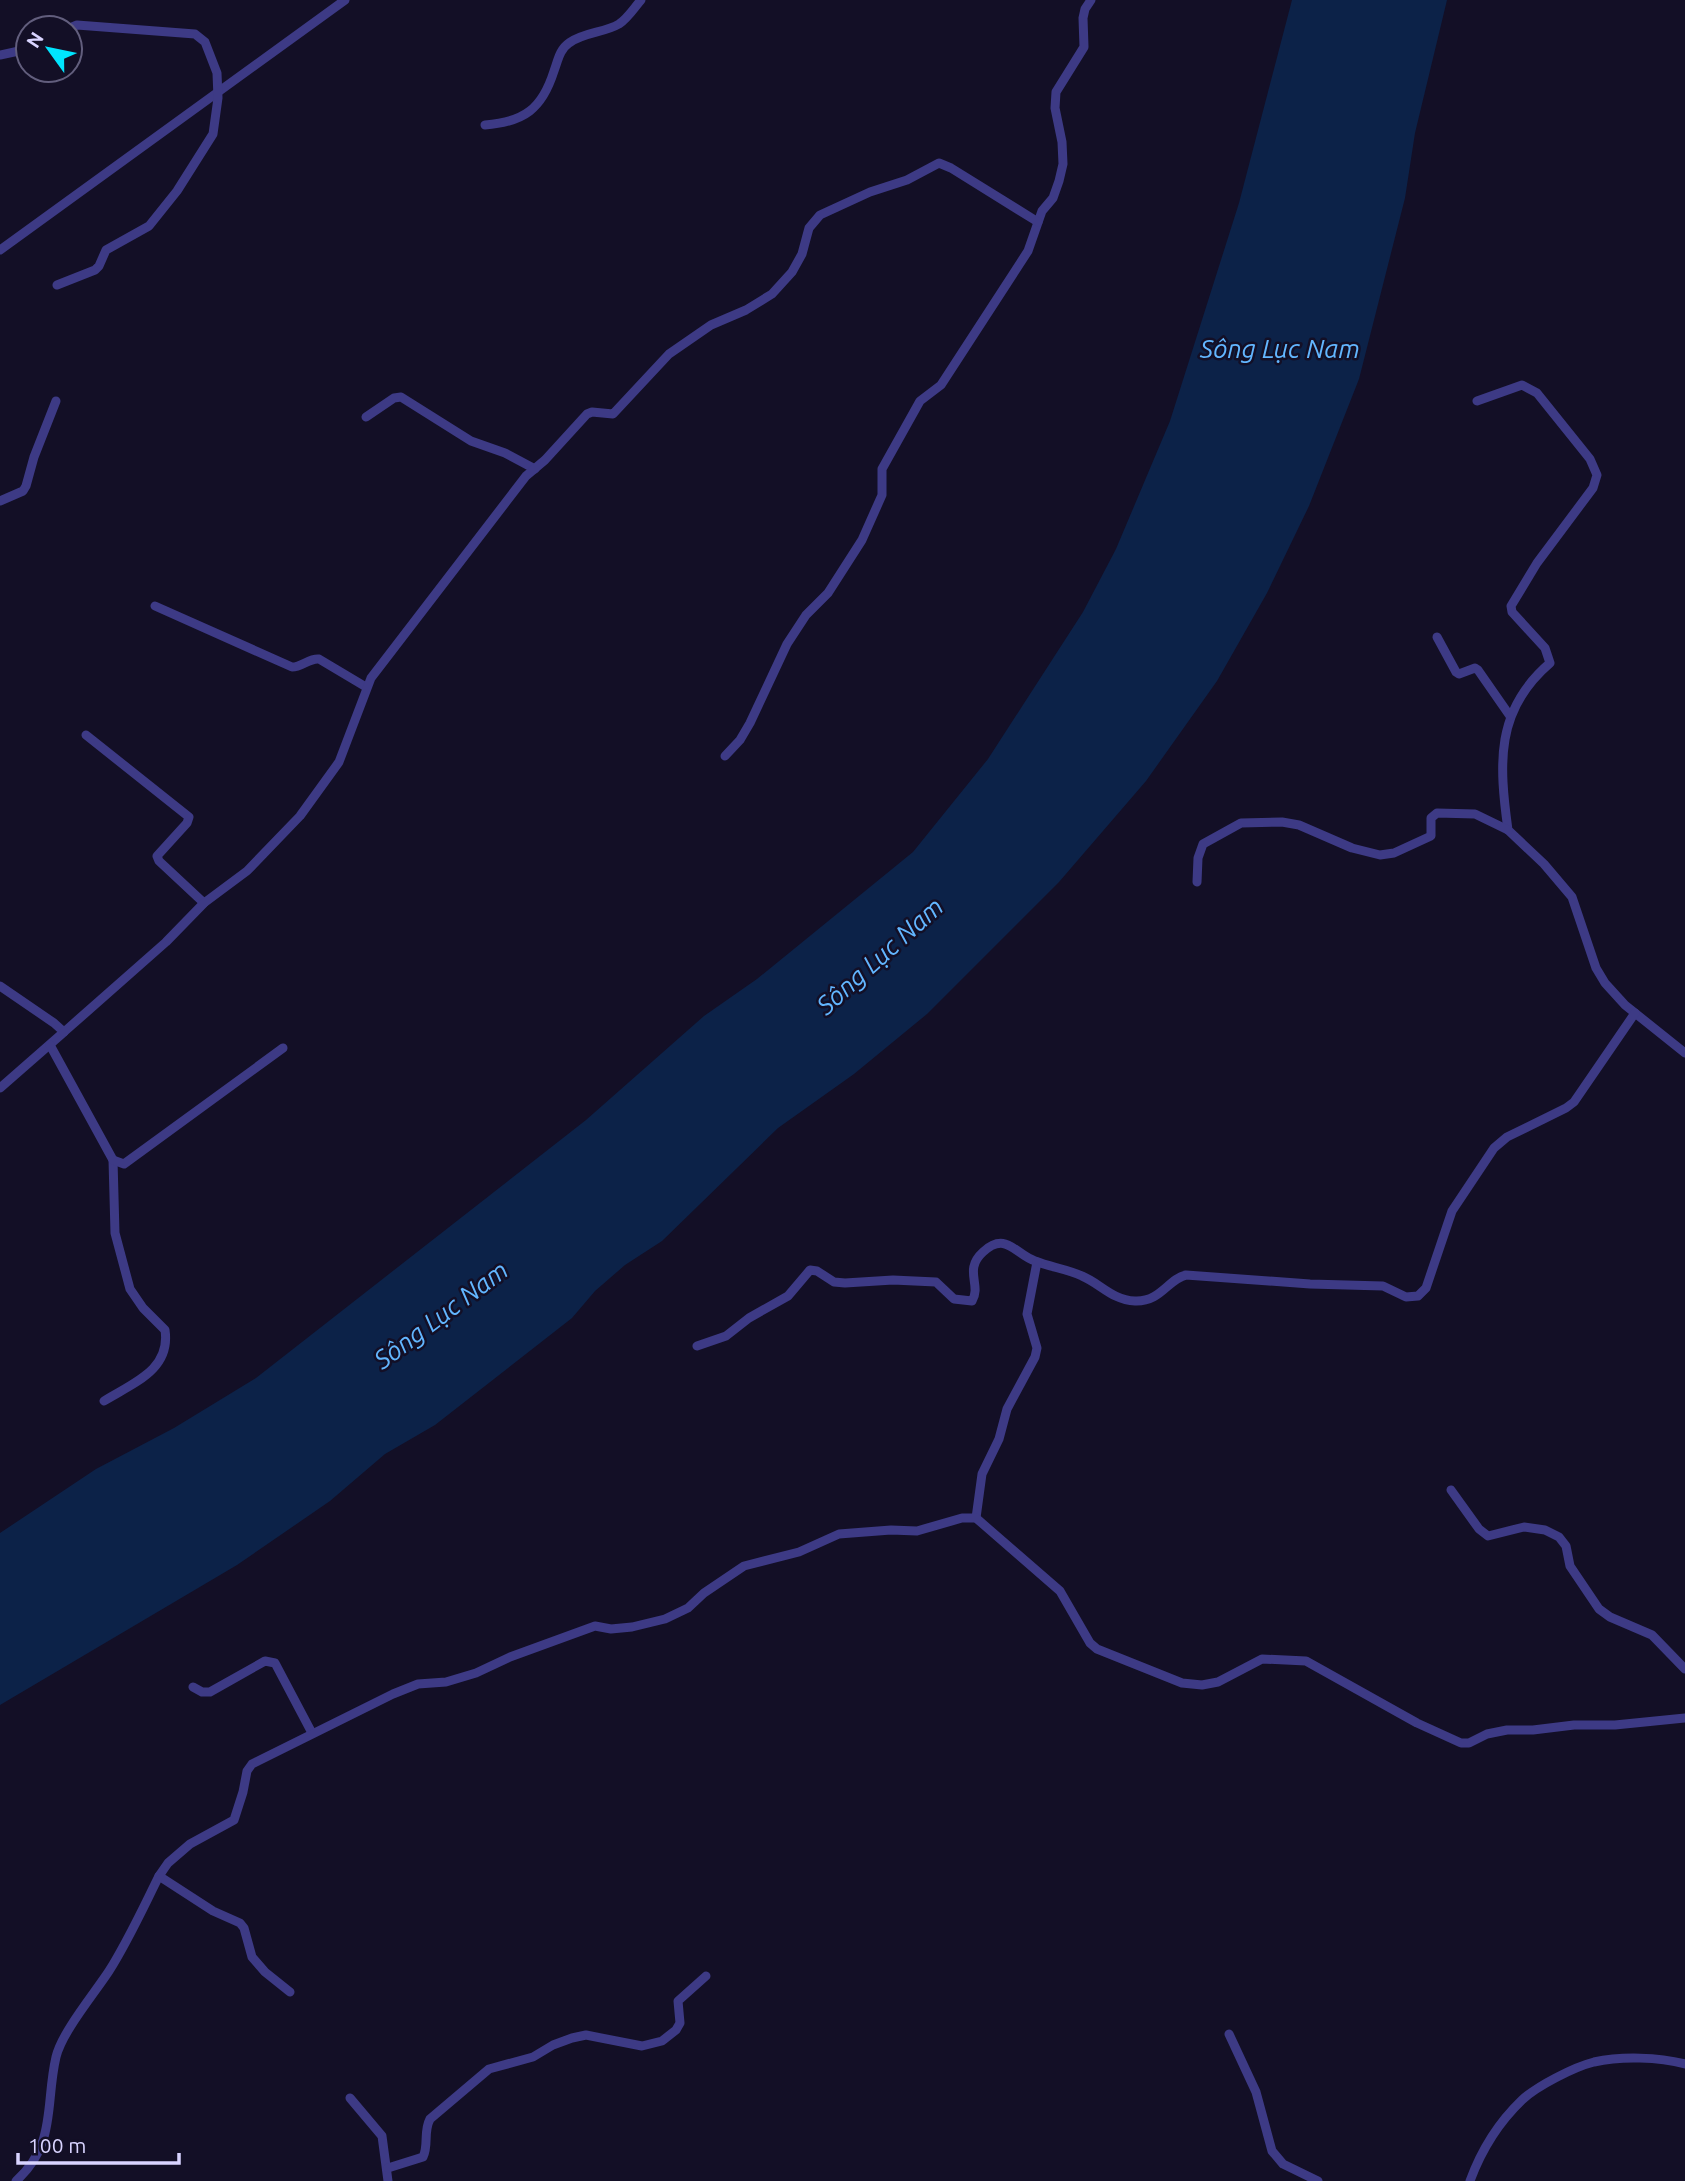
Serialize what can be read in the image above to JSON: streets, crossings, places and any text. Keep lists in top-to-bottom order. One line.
{"water":["Sông Lục Nam"],"scale_bar":"100 m","north":"top left"}
